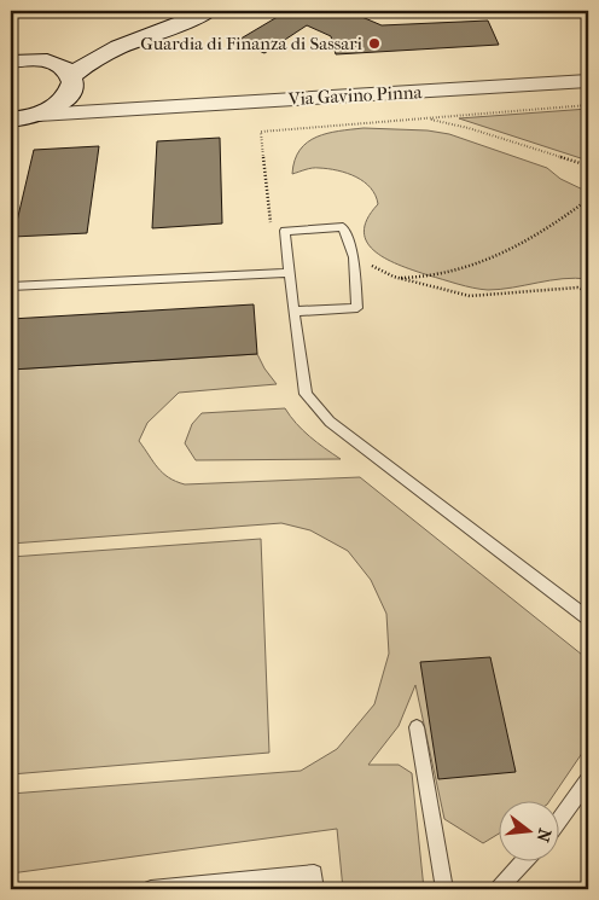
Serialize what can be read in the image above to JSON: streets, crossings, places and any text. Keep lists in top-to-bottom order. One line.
{"streets":{"street":["Via Gavino Pinna"]},"places":["Guardia di Finanza di Sassari"],"north":"right"}
